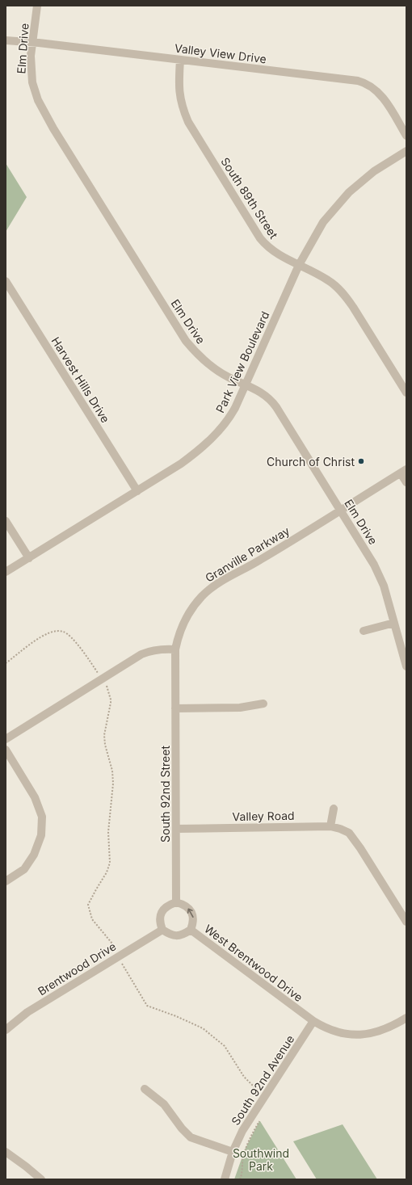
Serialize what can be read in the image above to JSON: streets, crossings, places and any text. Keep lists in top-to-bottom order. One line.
{"streets":{"street":["Elm Drive","Valley View Drive","South 89th Street","Park View Boulevard","Harvest Hills Drive","Granville Parkway","South 92nd Street","Valley Road","West Brentwood Drive","Brentwood Drive","South 92nd Avenue"]},"crossings":[["Elm Drive","Valley View Drive"],["Elm Drive","Park View Boulevard"],["Elm Drive","Granville Parkway"],["Valley View Drive","South 89th Street"],["South 89th Street","Park View Boulevard"],["Park View Boulevard","Harvest Hills Drive"],["Granville Parkway","South 92nd Street"],["South 92nd Street","Valley Road"],["South 92nd Street","West Brentwood Drive"],["South 92nd Street","Brentwood Drive"],["West Brentwood Drive","Brentwood Drive"],["West Brentwood Drive","South 92nd Avenue"]],"parks":["Southwind Park"],"places":["Church of Christ"]}
